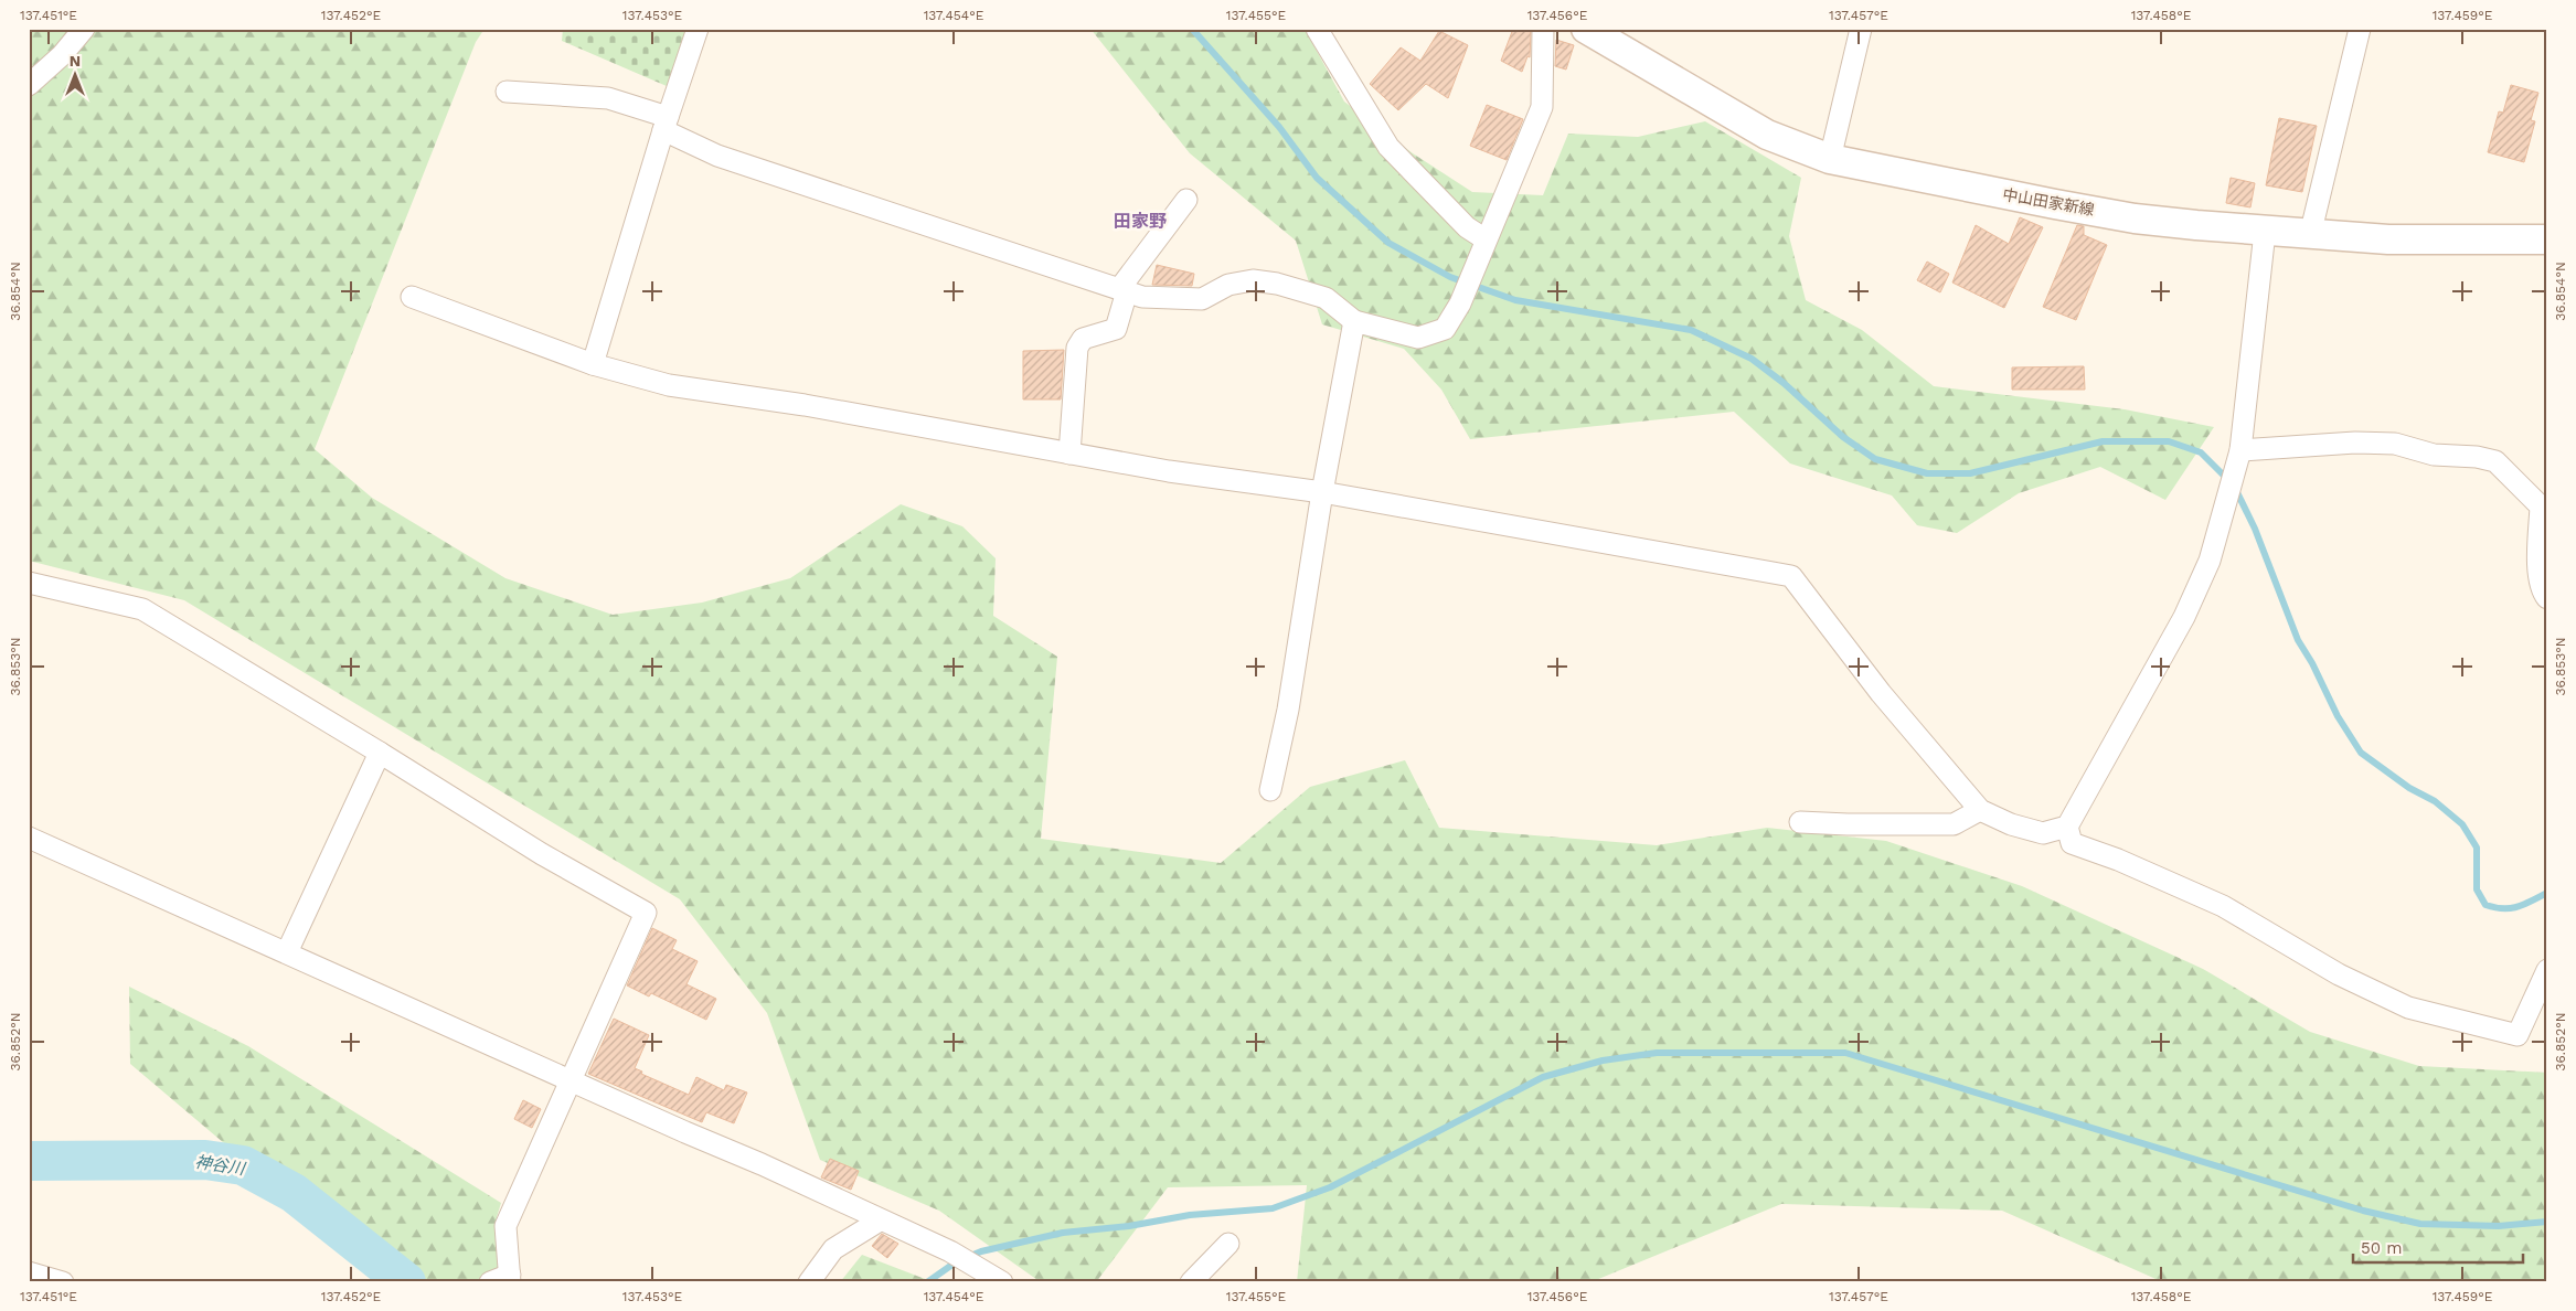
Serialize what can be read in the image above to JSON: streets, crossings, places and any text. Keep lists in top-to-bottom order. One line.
{"streets":{"main road":["中山田家新線"]},"districts":["田家野"],"water":["神谷川"],"scale_bar":"50 m","north":"top","coordinates":["137.451°E","137.452°E","137.453°E","137.454°E","137.455°E","137.456°E","137.457°E","137.458°E","137.459°E","36.854°N","36.853°N","36.852°N"]}
